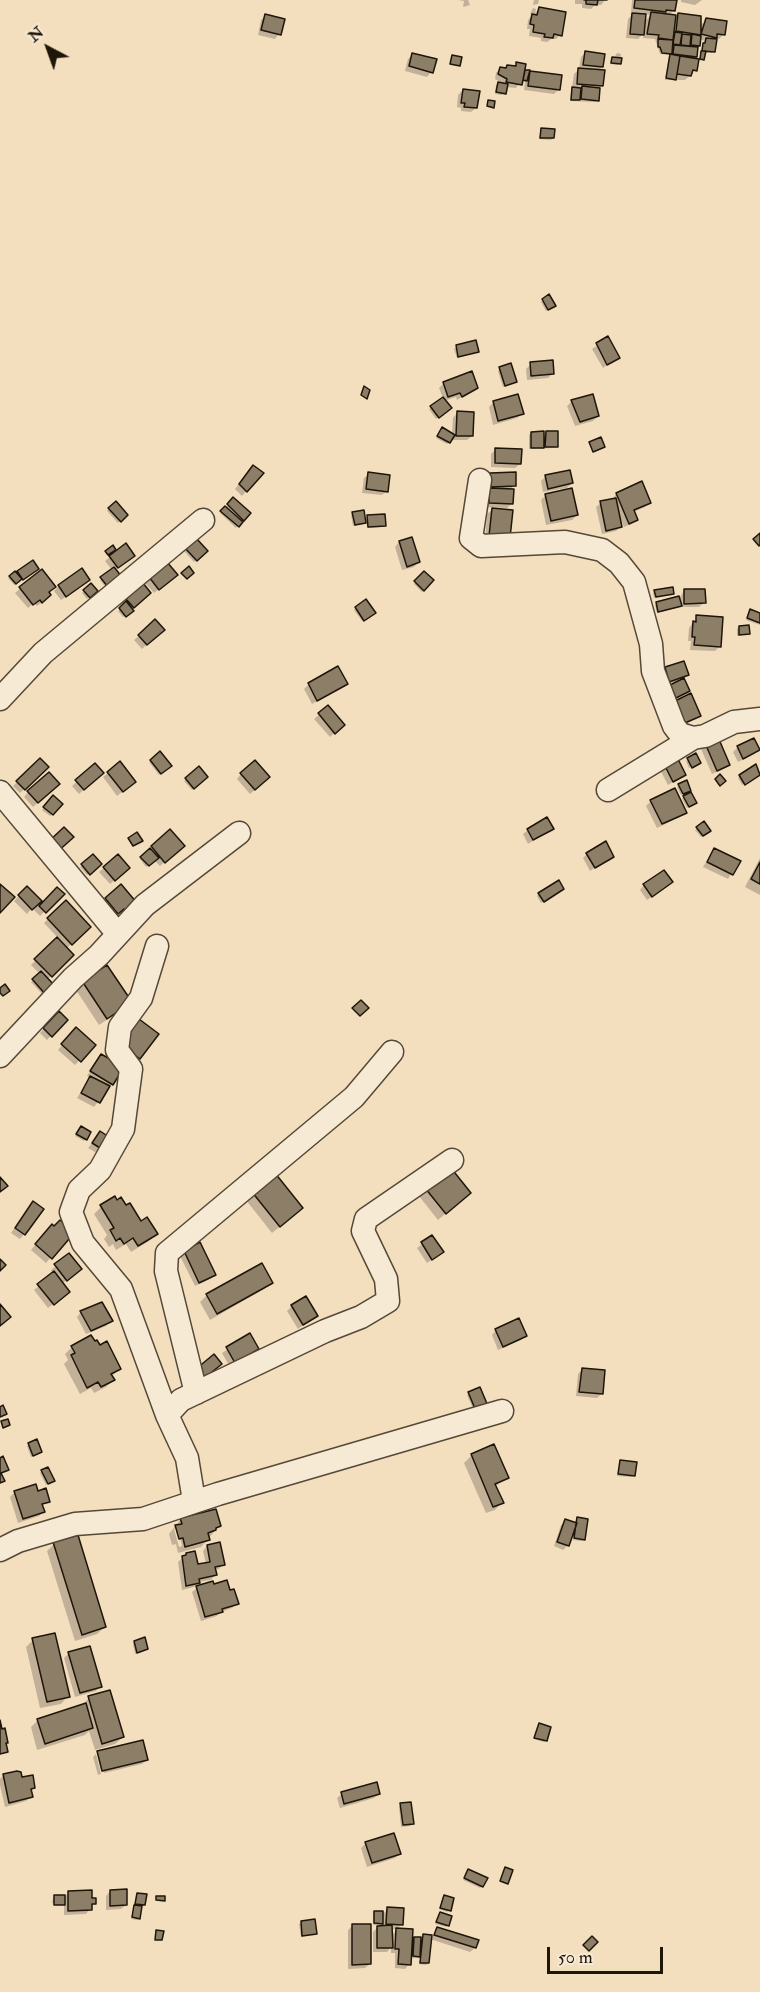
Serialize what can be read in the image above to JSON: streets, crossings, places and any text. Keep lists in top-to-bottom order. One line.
{"scale_bar":"50 m","north":"top left"}
